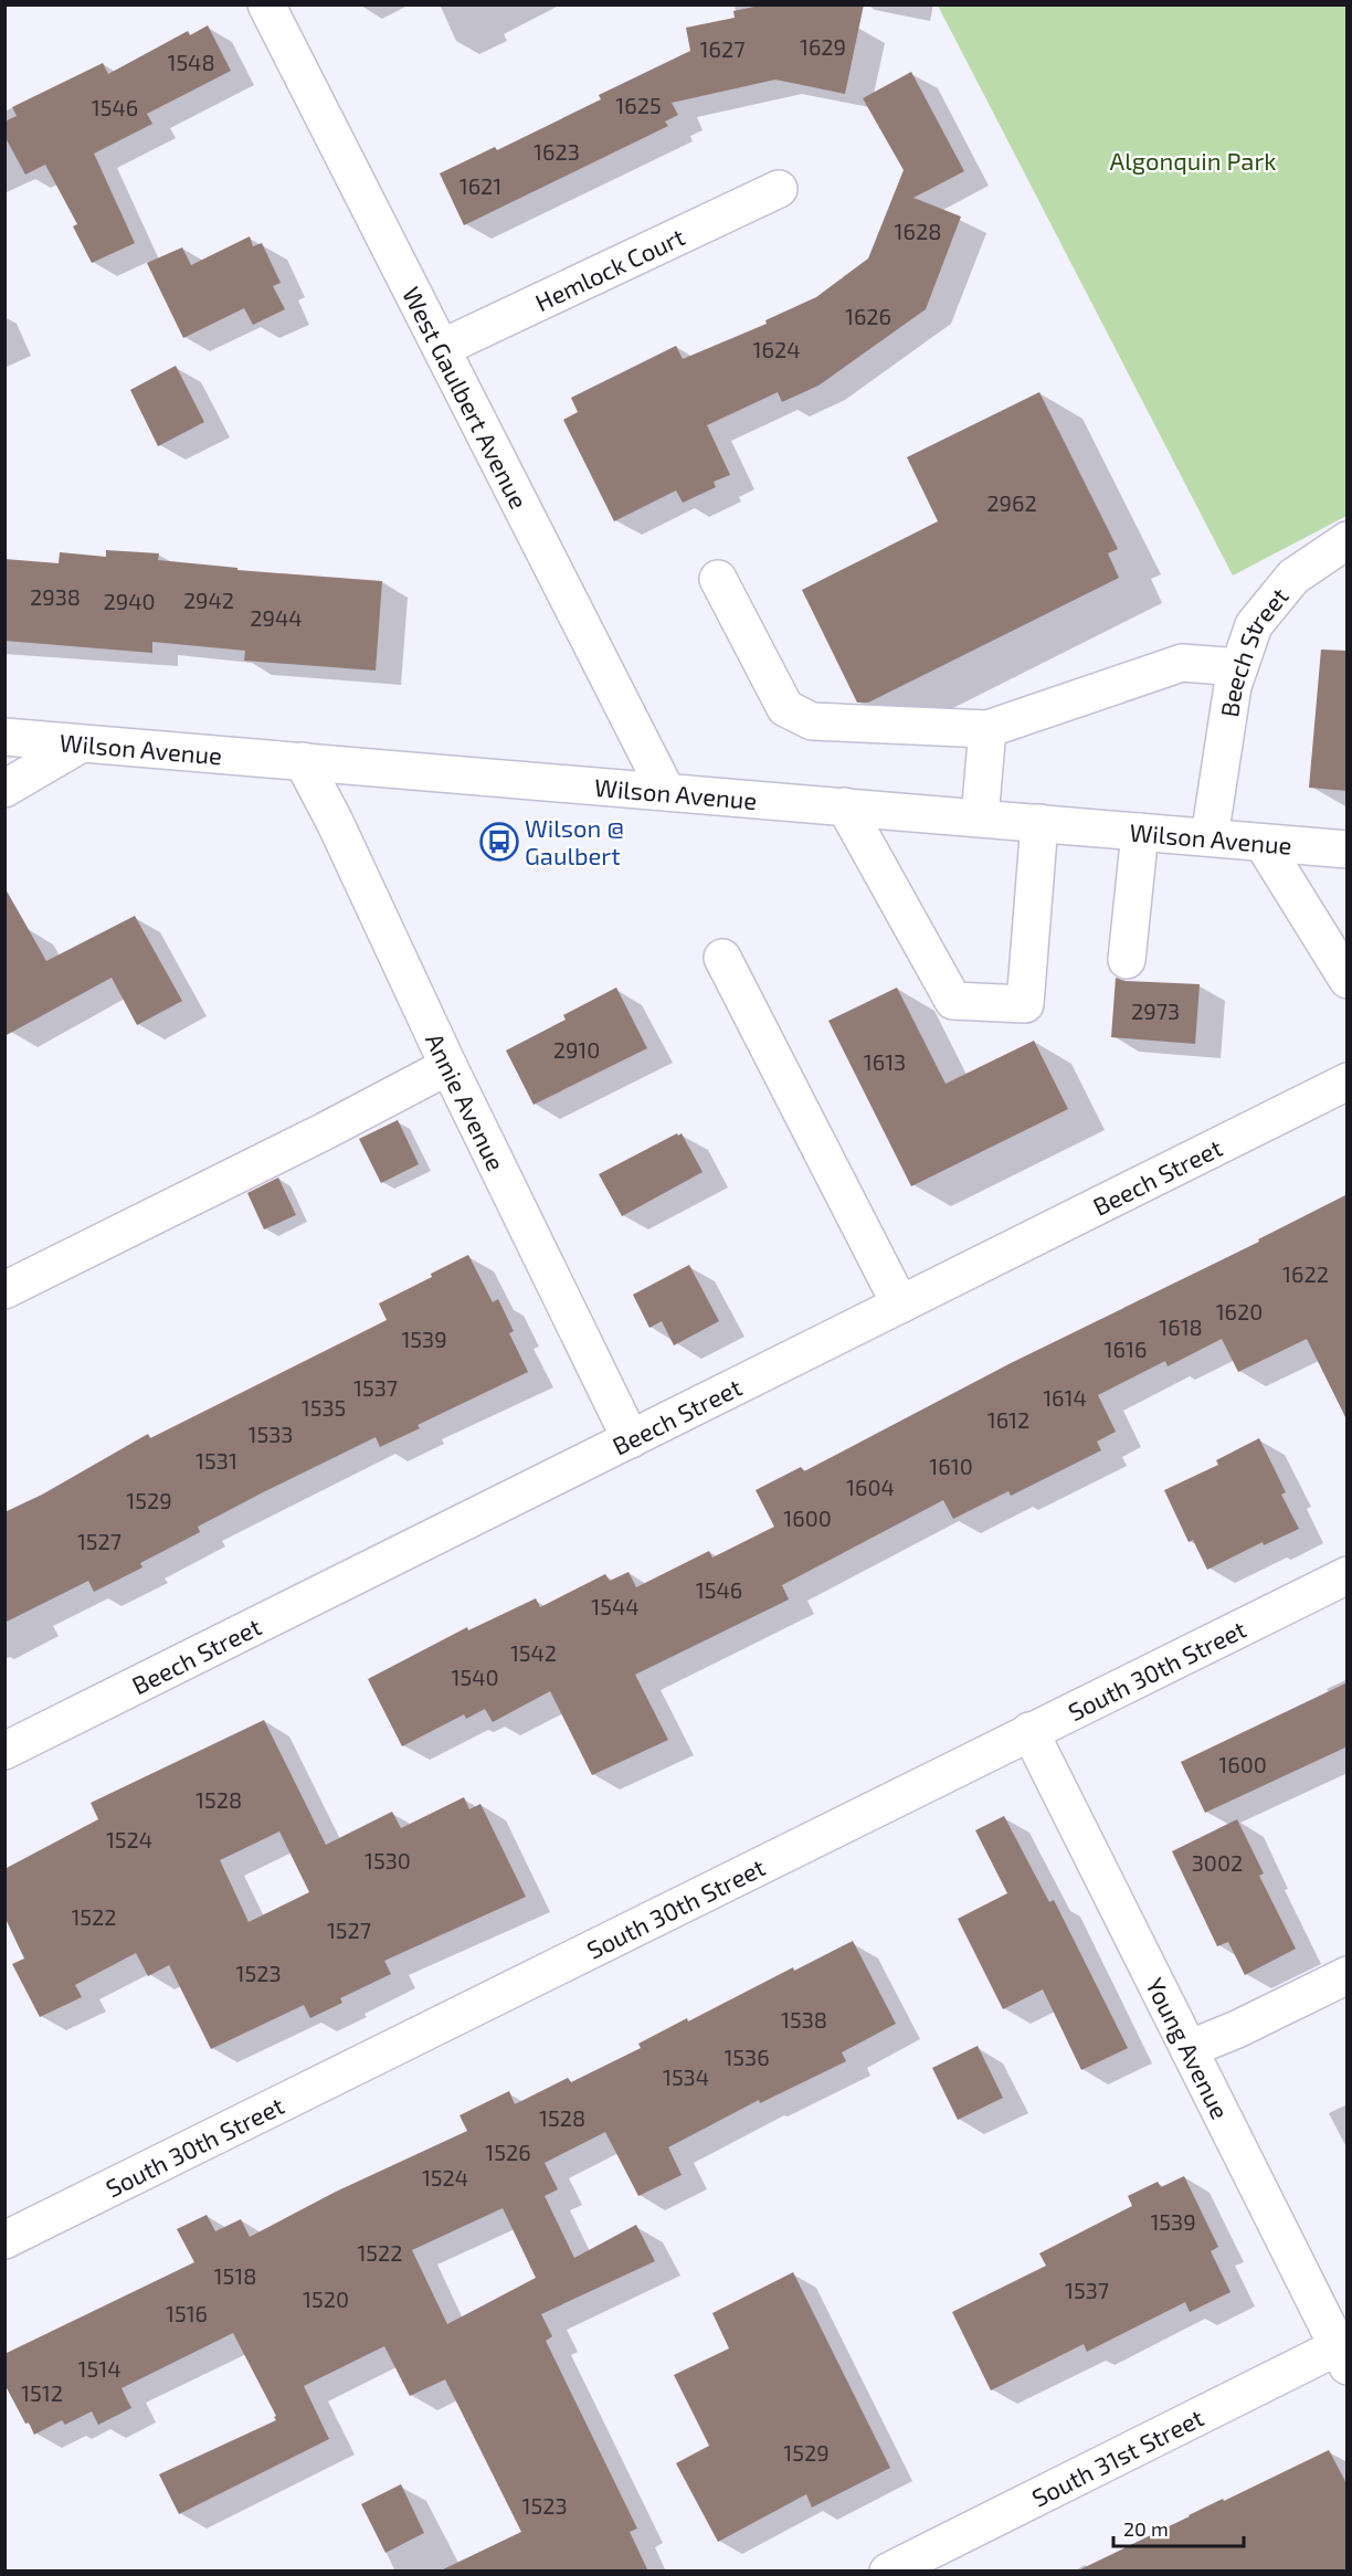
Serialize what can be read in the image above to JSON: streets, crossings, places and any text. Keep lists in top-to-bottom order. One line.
{"streets":{"street":["Hemlock Court","West Gaulbert Avenue","Beech Street","Wilson Avenue","Annie Avenue","South 30th Street","Young Avenue","South 31st Street"]},"crossings":[["Hemlock Court","West Gaulbert Avenue"],["West Gaulbert Avenue","Wilson Avenue"],["Beech Street","Wilson Avenue"],["Beech Street","Annie Avenue"],["Wilson Avenue","Annie Avenue"],["South 30th Street","Young Avenue"],["Young Avenue","South 31st Street"]],"parks":["Algonquin Park"],"places":{"bus stop":["Wilson @ Gaulbert"]},"house_numbers":["1629","1627","1548","1625","1546","1623","1621","1628","1626","1624","2962","2938","2942","2940","2944","2973","2910","1613","1622","1620","1618","1539","1616","1537","1614","1535","1612","1533","1531","1610","1604","1529","1600","1527","1546","1544","1542","1540","1600","1528","1524","1530","3002","1522","1527","1523","1538","1536","1534","1528","1526","1524","1539","1522","1518","1537","1520","1516","1514","1512","1529","1523"],"scale_bar":"20 m"}
